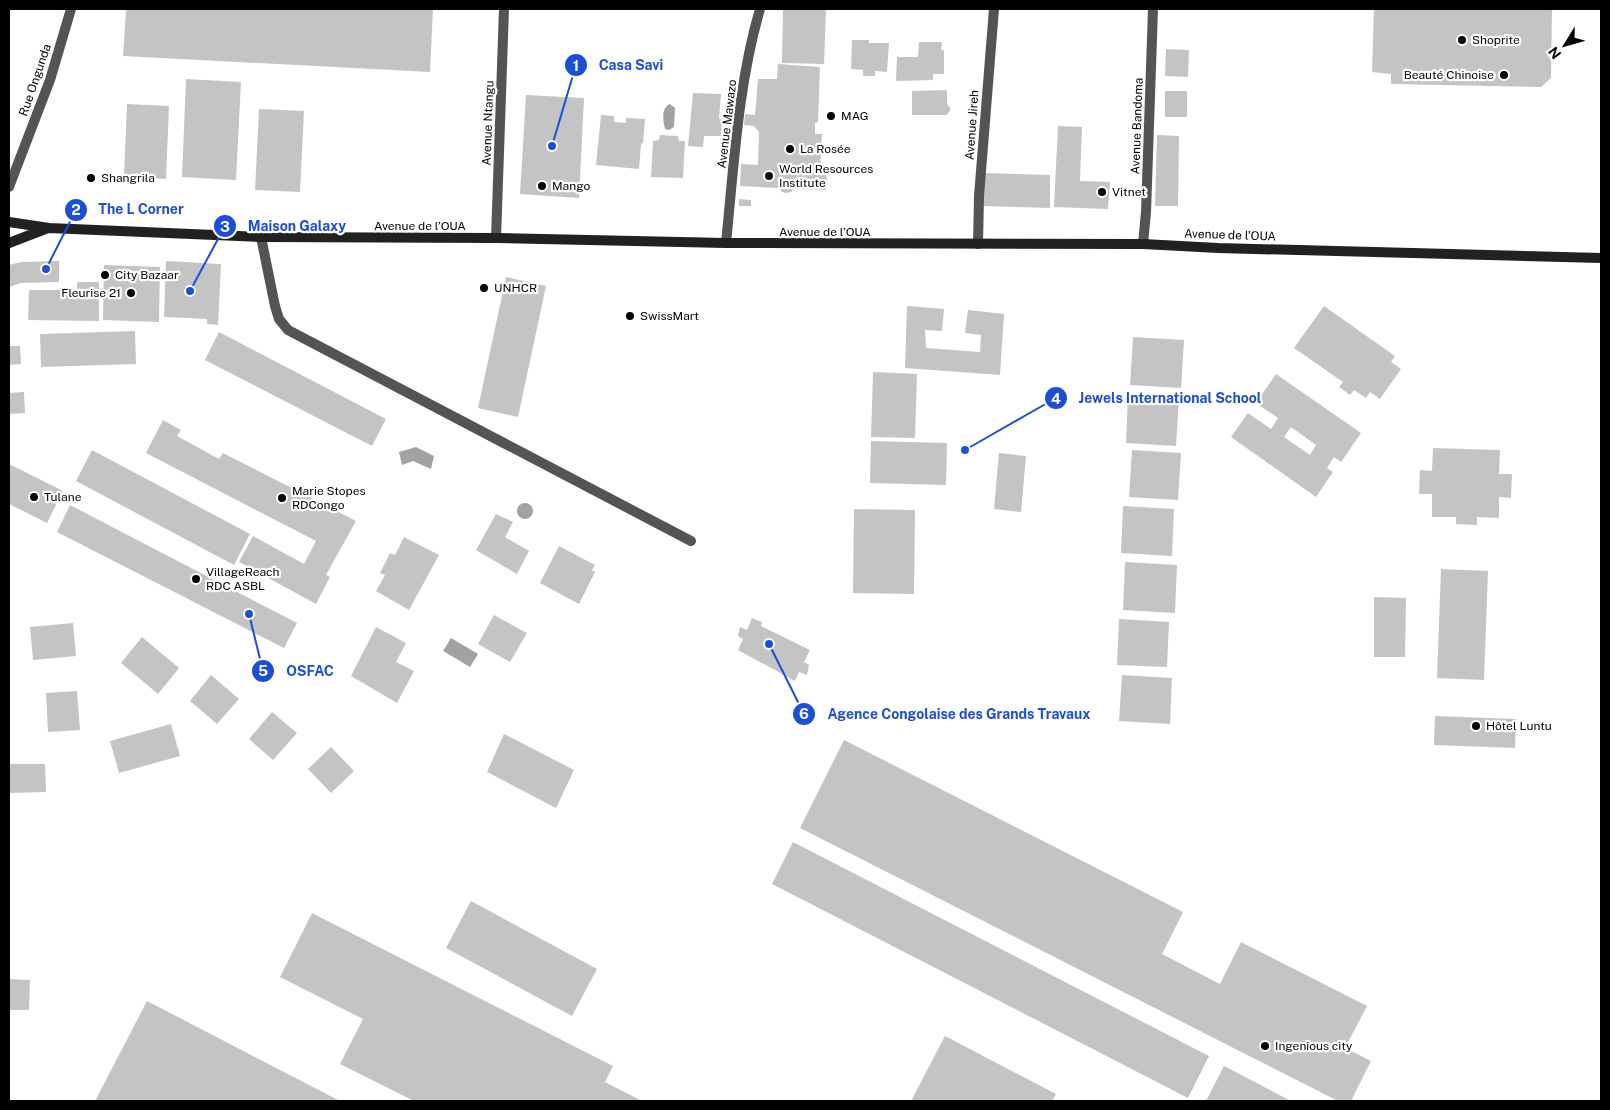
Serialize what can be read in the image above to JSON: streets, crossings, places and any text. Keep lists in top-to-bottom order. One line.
{"streets":{"main road":["Avenue de l’OUA"],"street":["Rue Ongunda","Avenue Ntangu","Avenue Mawazo","Avenue Jireh","Avenue Bandoma"]},"crossings":[["Avenue Ntangu","Avenue de l’OUA"],["Avenue Mawazo","Avenue de l’OUA"],["Avenue Jireh","Avenue de l’OUA"],["Avenue Bandoma","Avenue de l’OUA"]],"places":["Shoprite","Beauté Chinoise","MAG","Casa Savi","La Rosée","World Resources Institute","Shangrila","Mango","Vitnet","The L Corner","City Bazaar","UNHCR","Maison Galaxy","Fleurise 21","SwissMart","Jewels International School","Tulane","Marie Stopes RDCongo","VillageReach RDC ASBL","OSFAC","Agence Congolaise des Grands Travaux","Hôtel Luntu","Ingenious city"],"north":"bottom left"}
